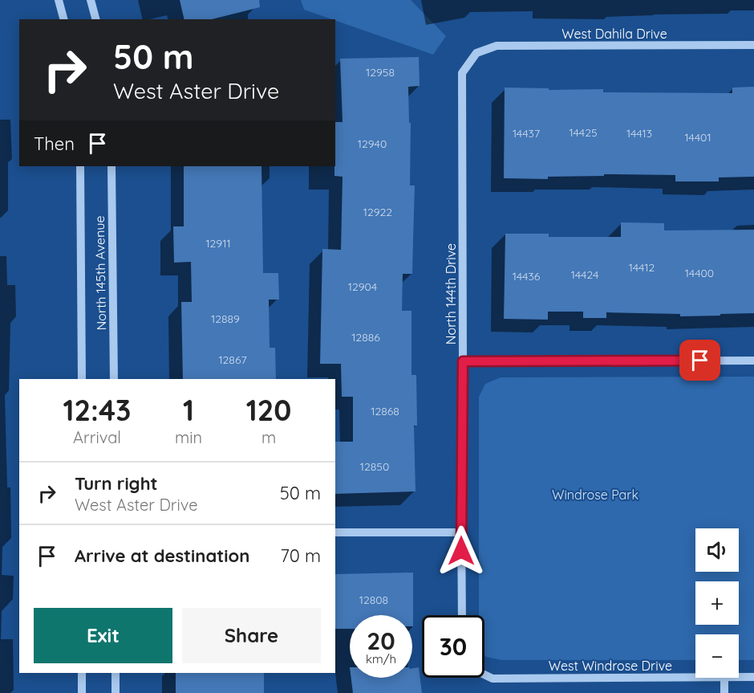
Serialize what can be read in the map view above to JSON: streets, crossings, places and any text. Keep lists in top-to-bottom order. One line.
{"streets":{"street":["West Dahila Drive","North 145th Avenue","North 144th Drive","West Windrose Drive"]},"crossings":[["West Dahila Drive","North 144th Drive"]],"parks":["Windrose Park"],"house_numbers":["12958","14425","14437","14413","14401","12940","12922","12911","14412","14400","14424","14436","12904","12889","12886","12867","12868","12850","12808"],"page":{"turn":["50 m","West Aster Drive"],"then":"Then","eta":["12:43","Arrival","1","min","120","m"],"list":[{"name":"Turn right","note":"West Aster Drive","value":"50 m"},{"name":"Arrive at destination","value":"70 m"}],"map_buttons":["+","−"],"buttons":["Exit","Share"],"speed":"20 km/h","limit":"30"}}
